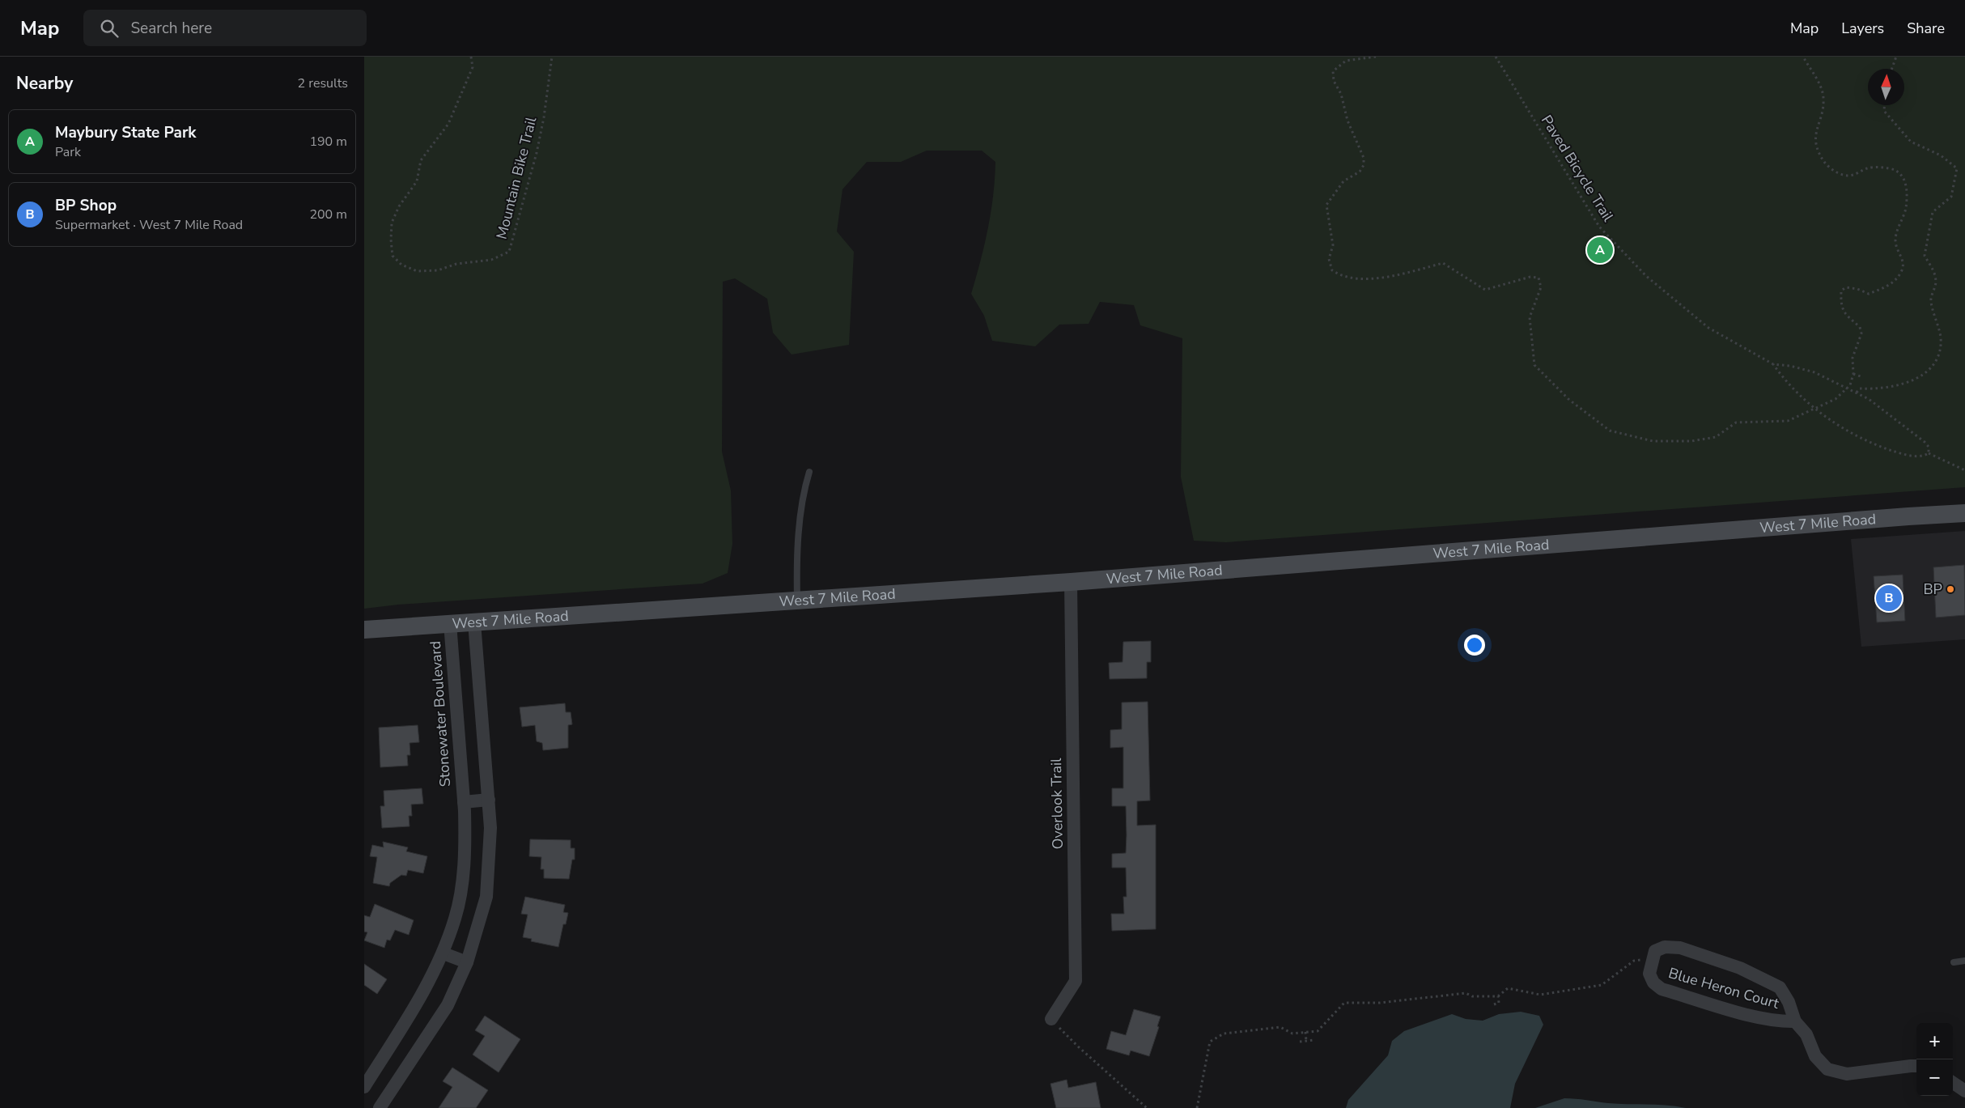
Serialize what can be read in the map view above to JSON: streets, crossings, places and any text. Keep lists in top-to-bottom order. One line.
{"streets":{"street":["West 7 Mile Road","Stonewater Boulevard","Overlook Trail","Blue Heron Court"],"path":["Paved Bicycle Trail","Mountain Bike Trail"]},"crossings":[["West 7 Mile Road","Stonewater Boulevard"],["West 7 Mile Road","Overlook Trail"]],"places":["BP"],"north":"top","page":{"header":"Map","search":"Search here","nav":["Map","Layers","Share"],"heading":["Nearby","2 results"],"list":[{"mark":"A","name":"Maybury State Park","note":"Park","value":"190 m"},{"mark":"B","name":"BP Shop","note":"Supermarket · West 7 Mile Road","value":"200 m"}],"pins":["A","B"],"map_buttons":["+","−"]}}
